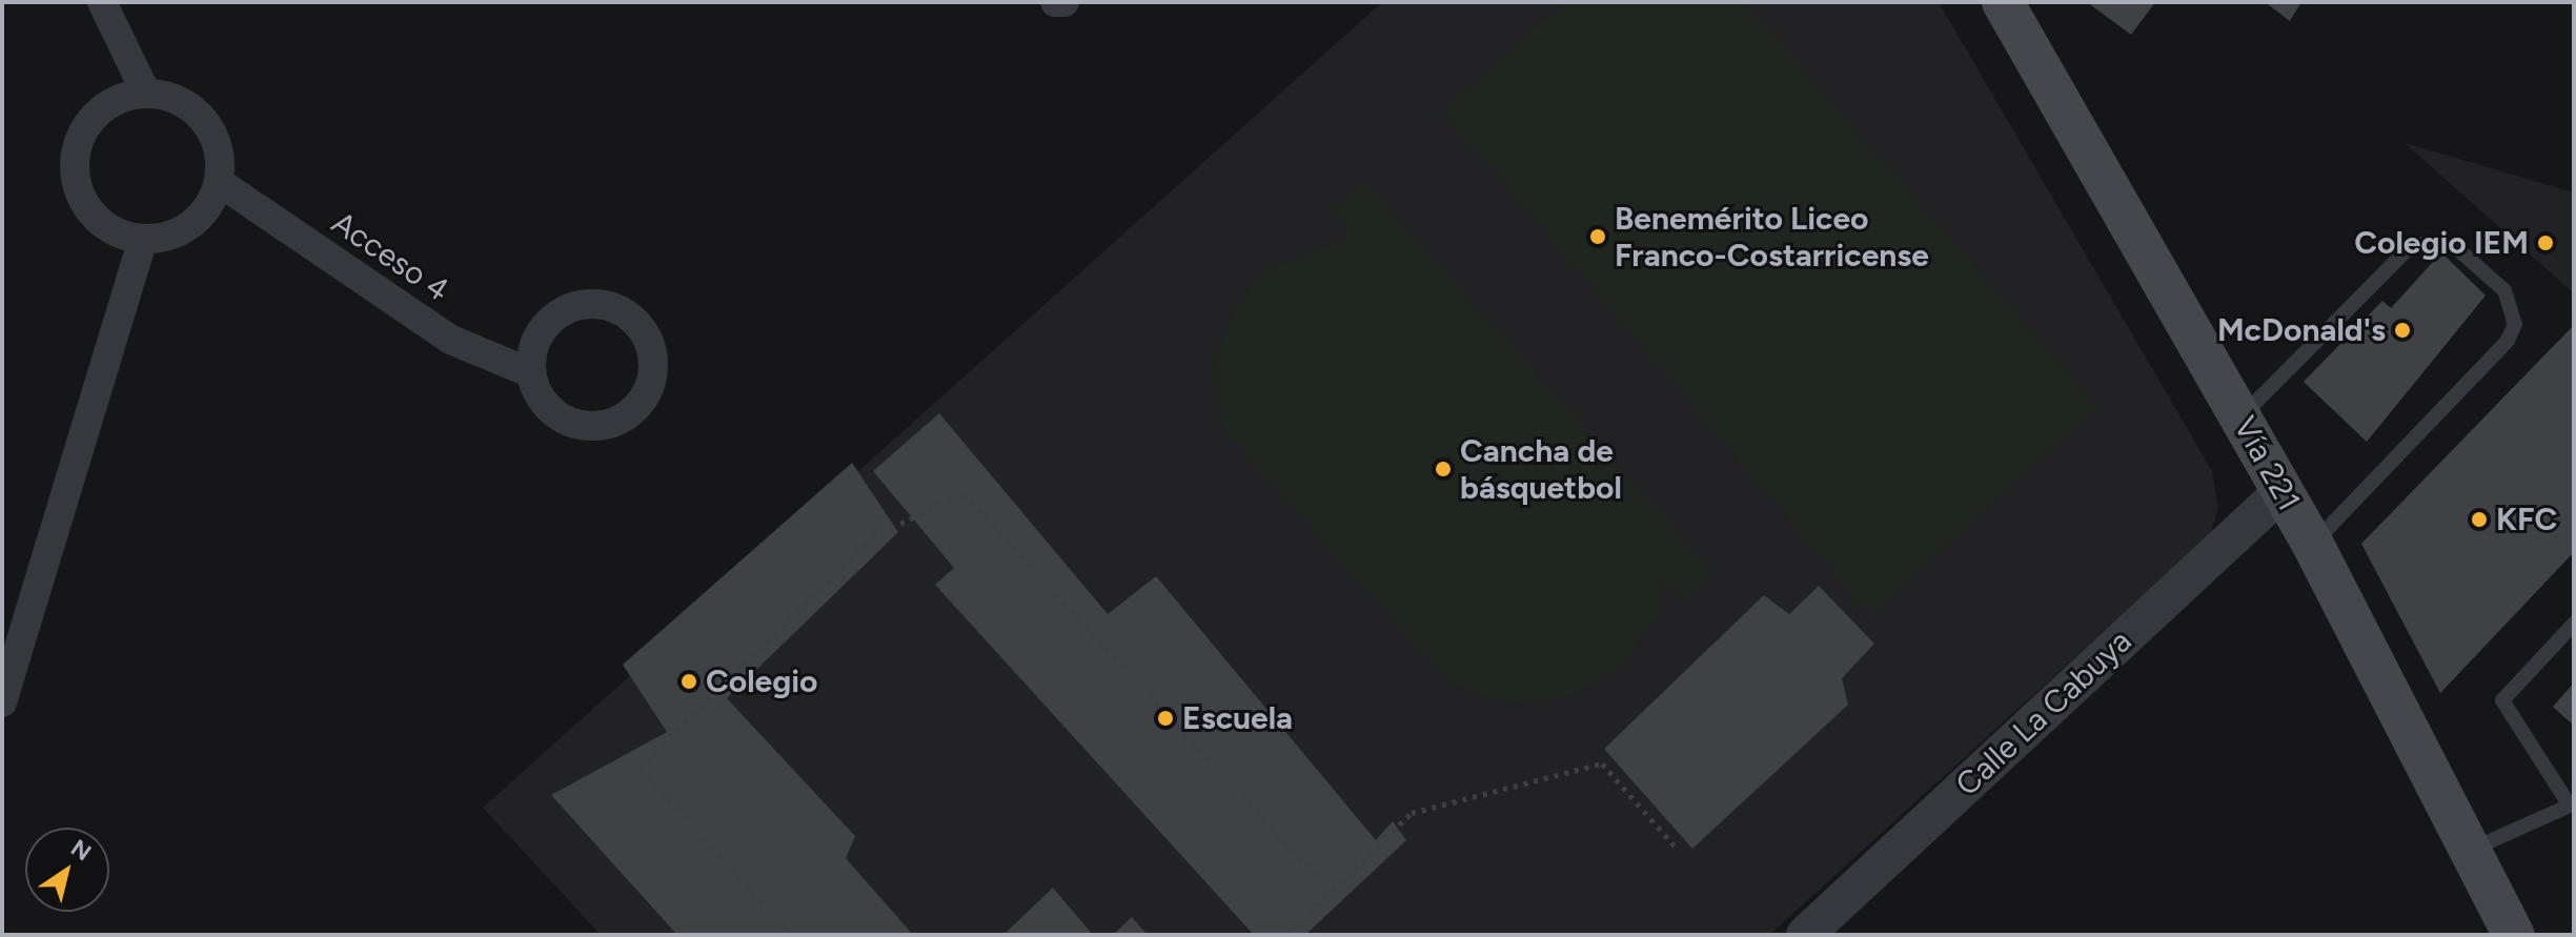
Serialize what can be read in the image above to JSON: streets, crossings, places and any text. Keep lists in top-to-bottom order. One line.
{"streets":{"main road":["Vía 221"],"street":["Acceso 4","Calle La Cabuya"]},"crossings":[["Vía 221","Calle La Cabuya"]],"places":["Benemérito Liceo Franco-Costarricense","Colegio IEM","McDonald's","Cancha de básquetbol","KFC","Colegio","Escuela"],"north":"top right"}
